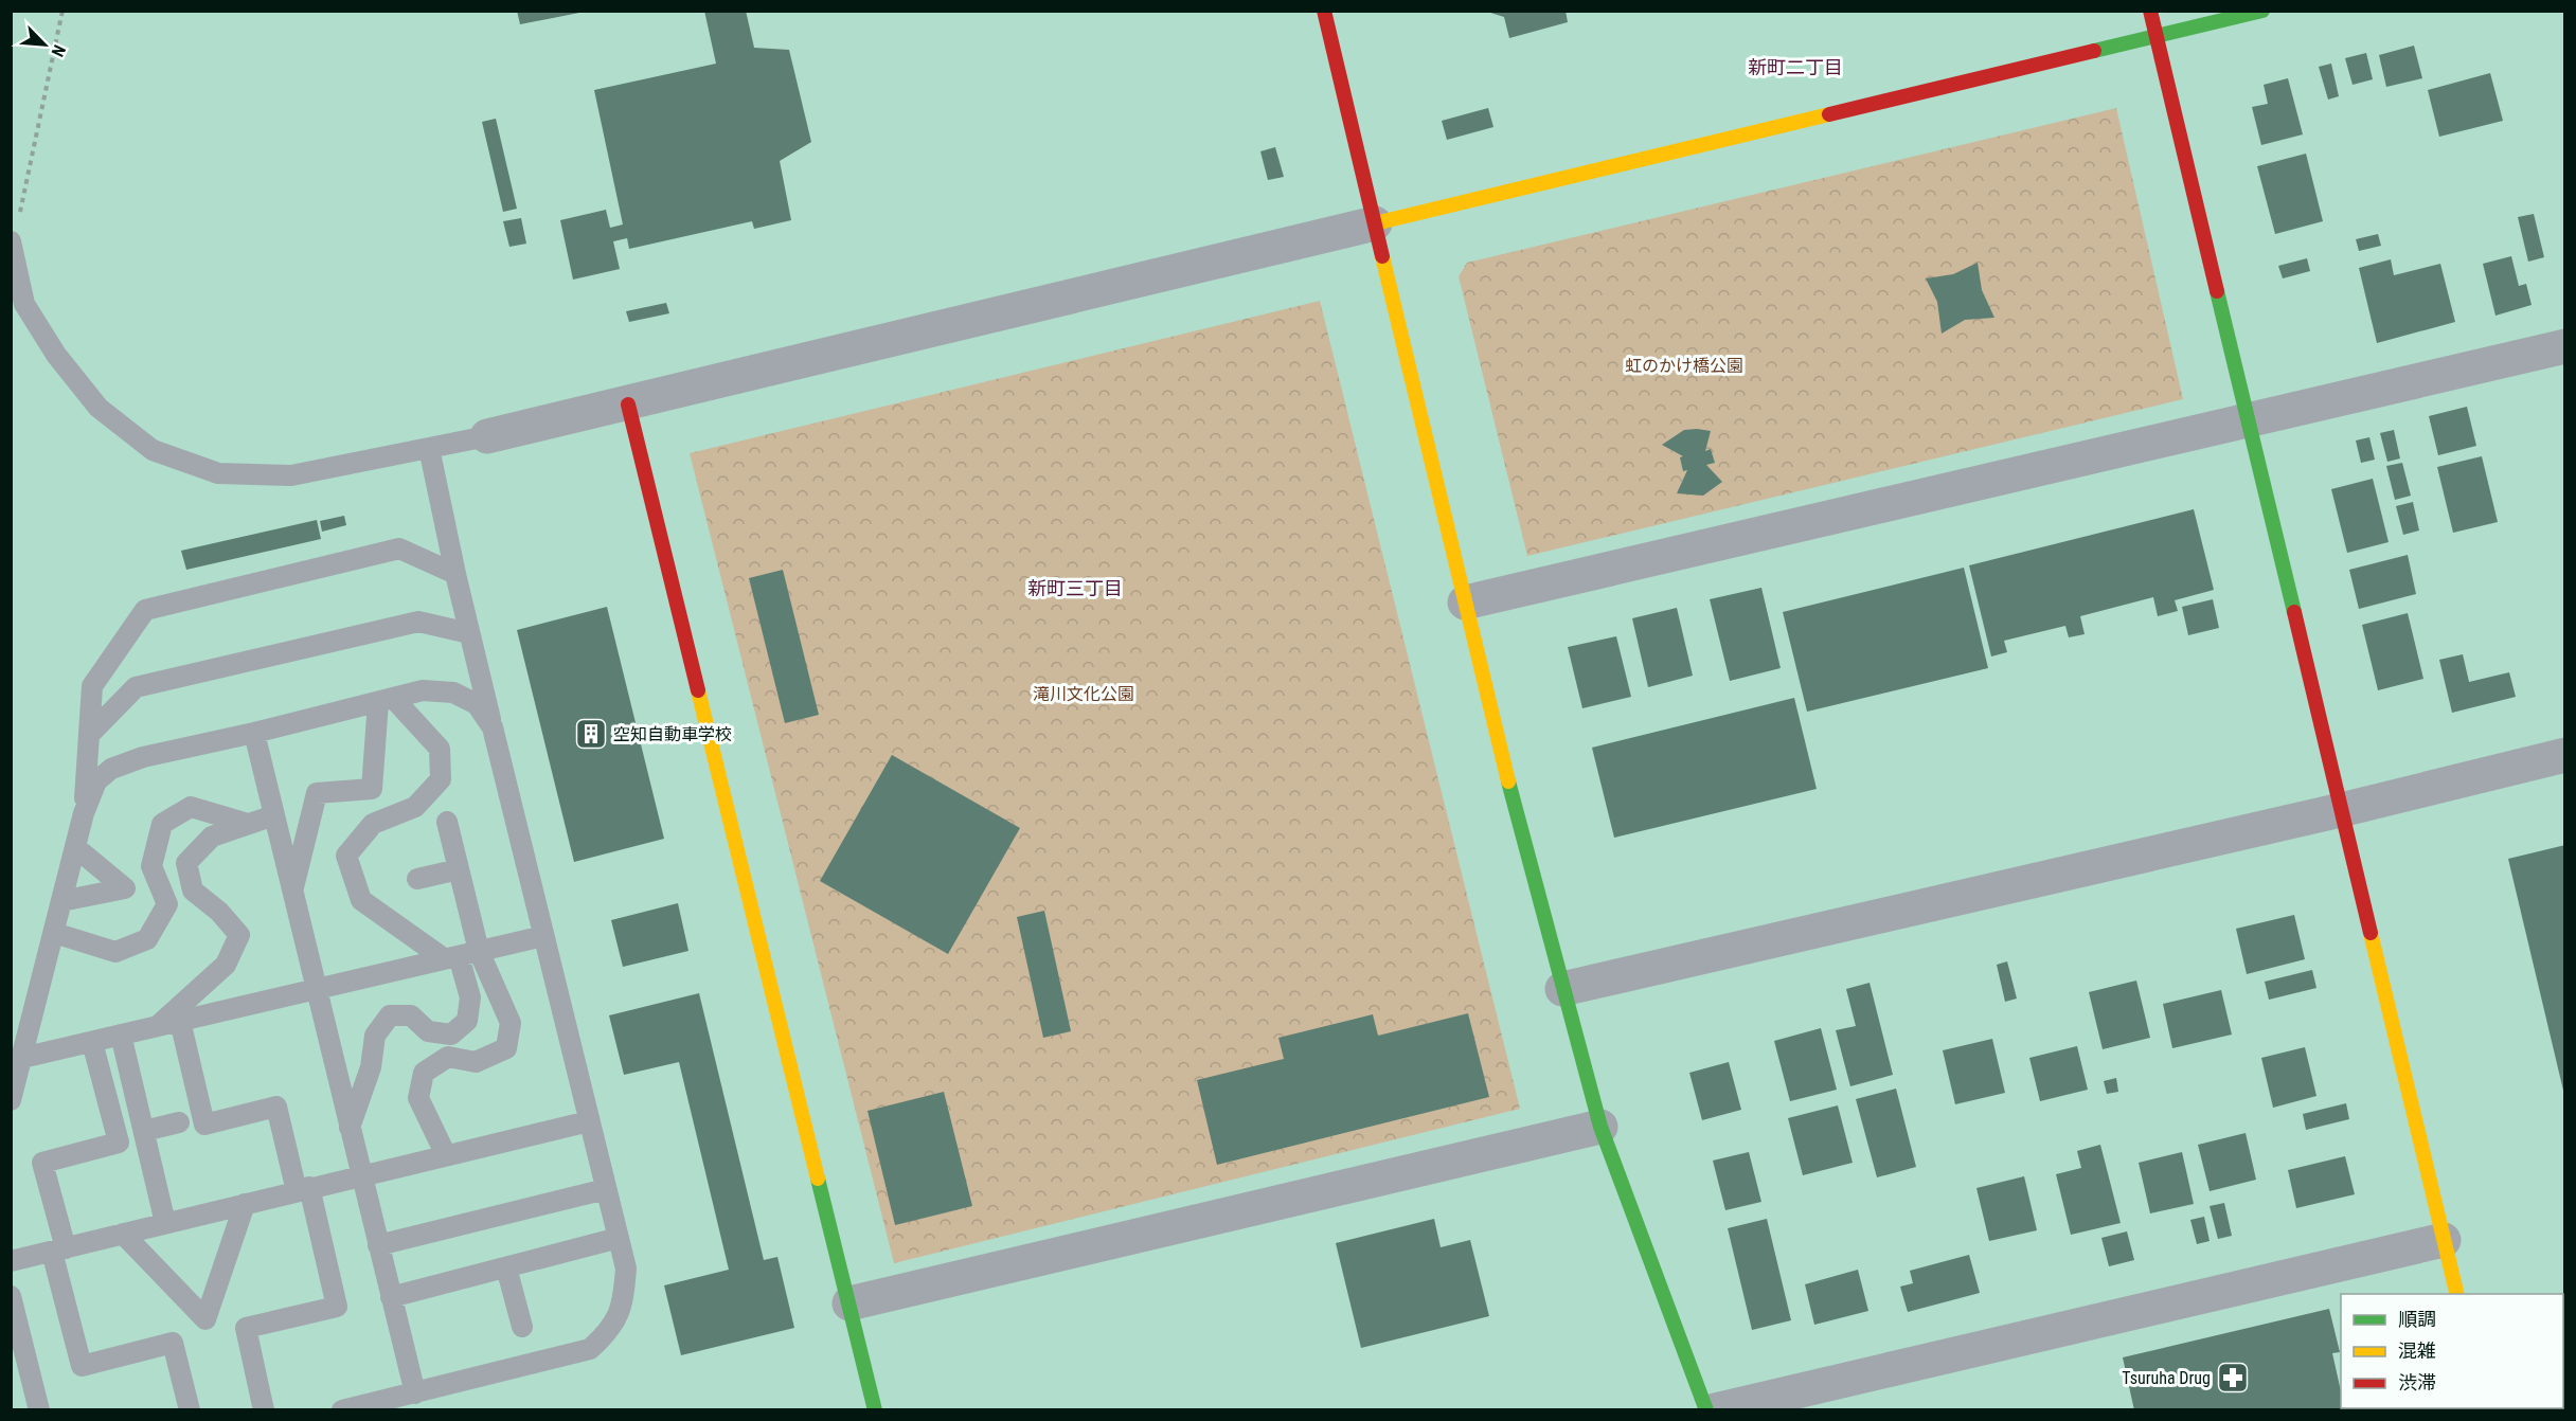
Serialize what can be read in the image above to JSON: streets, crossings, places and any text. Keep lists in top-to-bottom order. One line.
{"districts":["新町二丁目","新町三丁目"],"parks":["虹のかけ橋公園","滝川文化公園"],"places":{"building":["空知自動車学校"],"pharmacy":["Tsuruha Drug"]},"legend":["順調","混雑","渋滞"],"north":"bottom right"}
